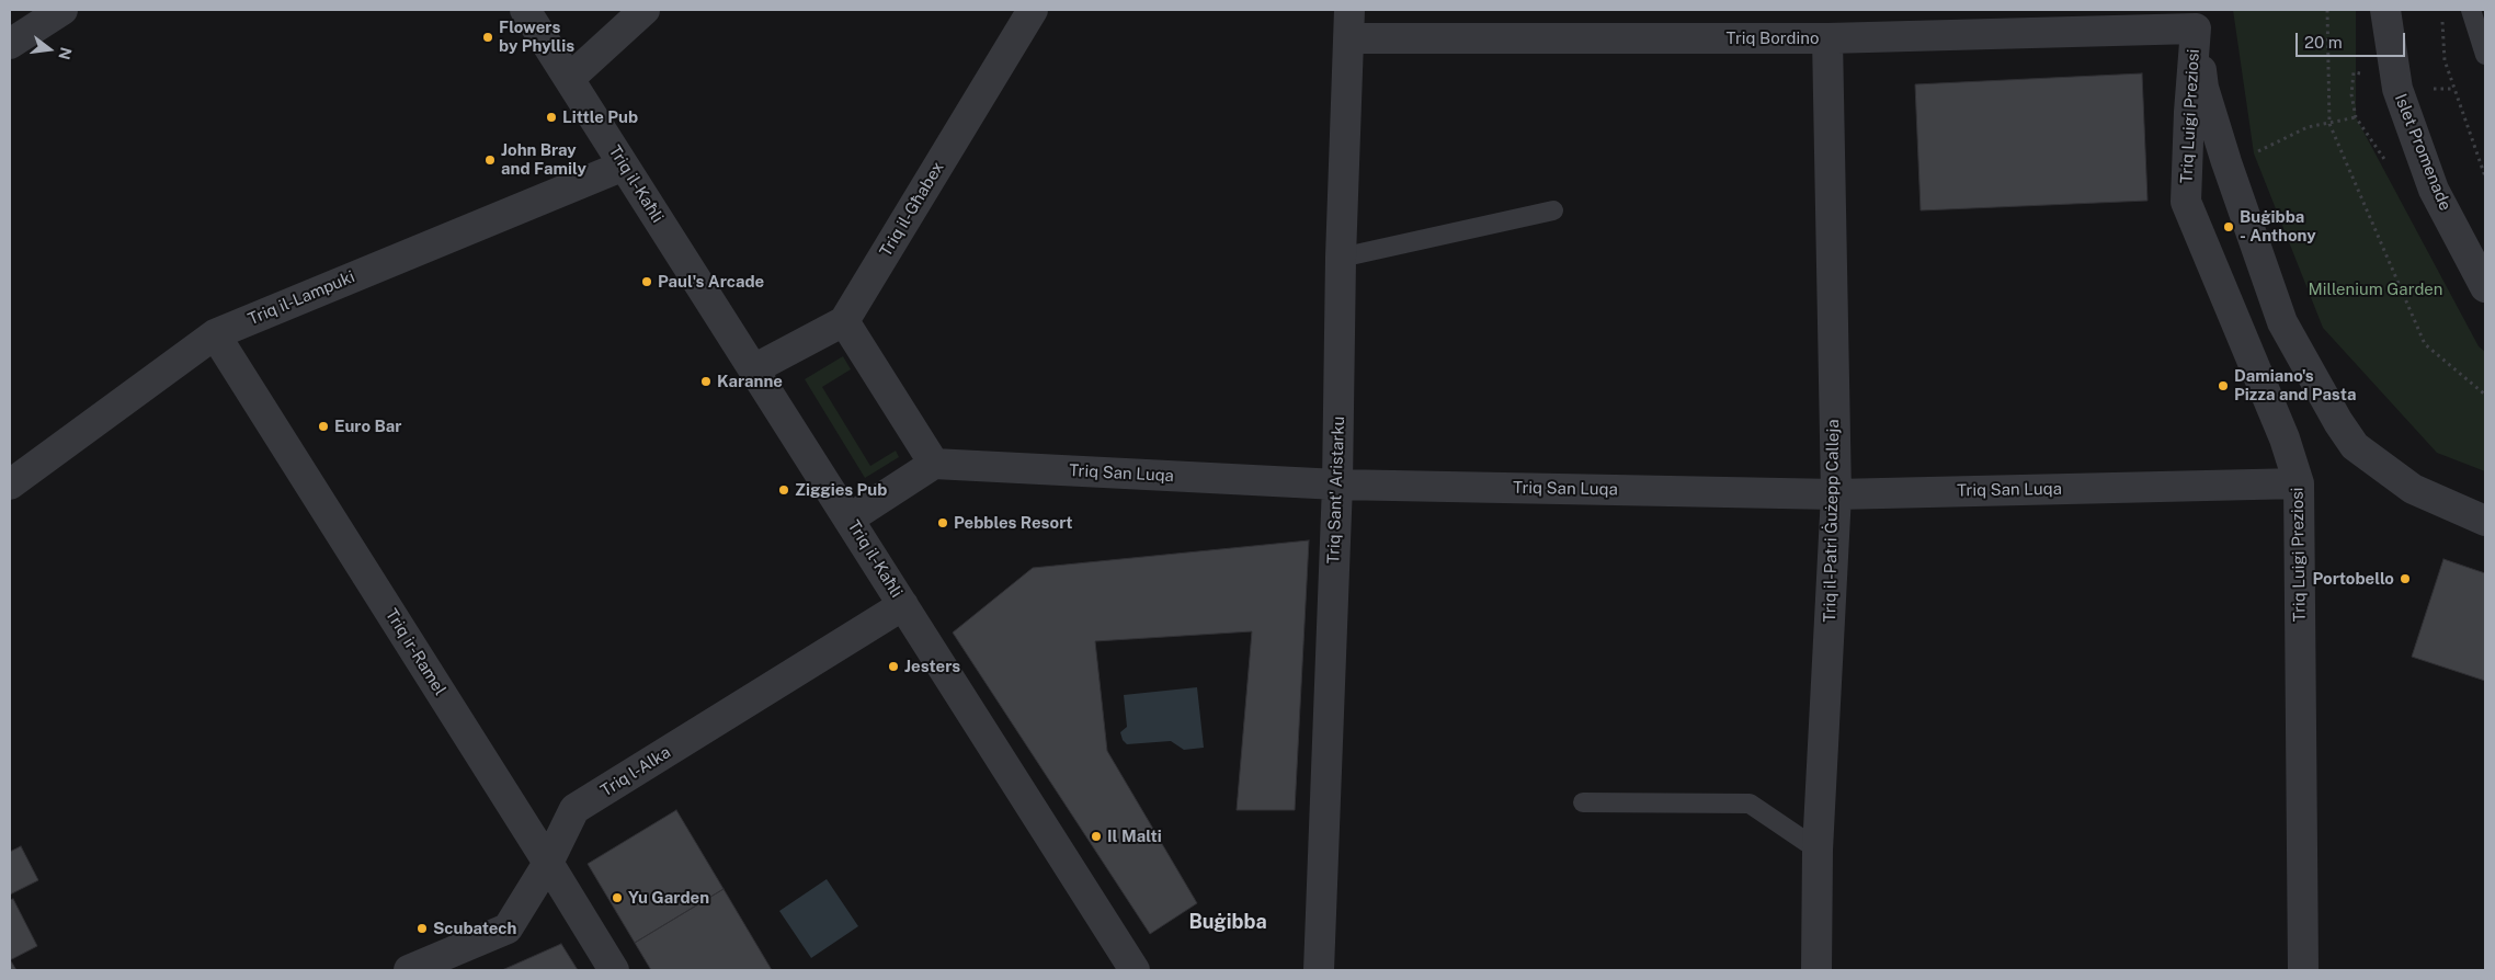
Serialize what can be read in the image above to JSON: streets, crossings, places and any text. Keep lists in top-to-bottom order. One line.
{"streets":{"street":["Triq Bordino","Triq Luigi Preziosi","Islet Promenade","Triq il-Kaħli","Triq il-Għabex","Triq il-Lampuki","Triq San Luqa","Triq Sant' Aristarku","Triq il-Patri Ġużepp Calleja","Triq ir-Ramel","Triq l-Alka"]},"crossings":[["Triq Bordino","Triq Luigi Preziosi"],["Triq Bordino","Triq Sant' Aristarku"],["Triq Bordino","Triq il-Patri Ġużepp Calleja"],["Triq Luigi Preziosi","Triq San Luqa"],["Triq il-Kaħli","Triq il-Lampuki"],["Triq il-Kaħli","Triq l-Alka"],["Triq il-Lampuki","Triq ir-Ramel"],["Triq San Luqa","Triq Sant' Aristarku"],["Triq San Luqa","Triq il-Patri Ġużepp Calleja"],["Triq ir-Ramel","Triq l-Alka"]],"districts":["Buġibba"],"parks":["Millenium Garden"],"places":["Flowers by Phyllis","Little Pub","John Bray and Family","Buġibba - Anthony","Paul's Arcade","Karanne","Damiano's Pizza and Pasta","Euro Bar","Ziggies Pub","Pebbles Resort","Portobello","Jesters","Il Malti","Yu Garden","Scubatech"],"scale_bar":"20 m","north":"right"}
